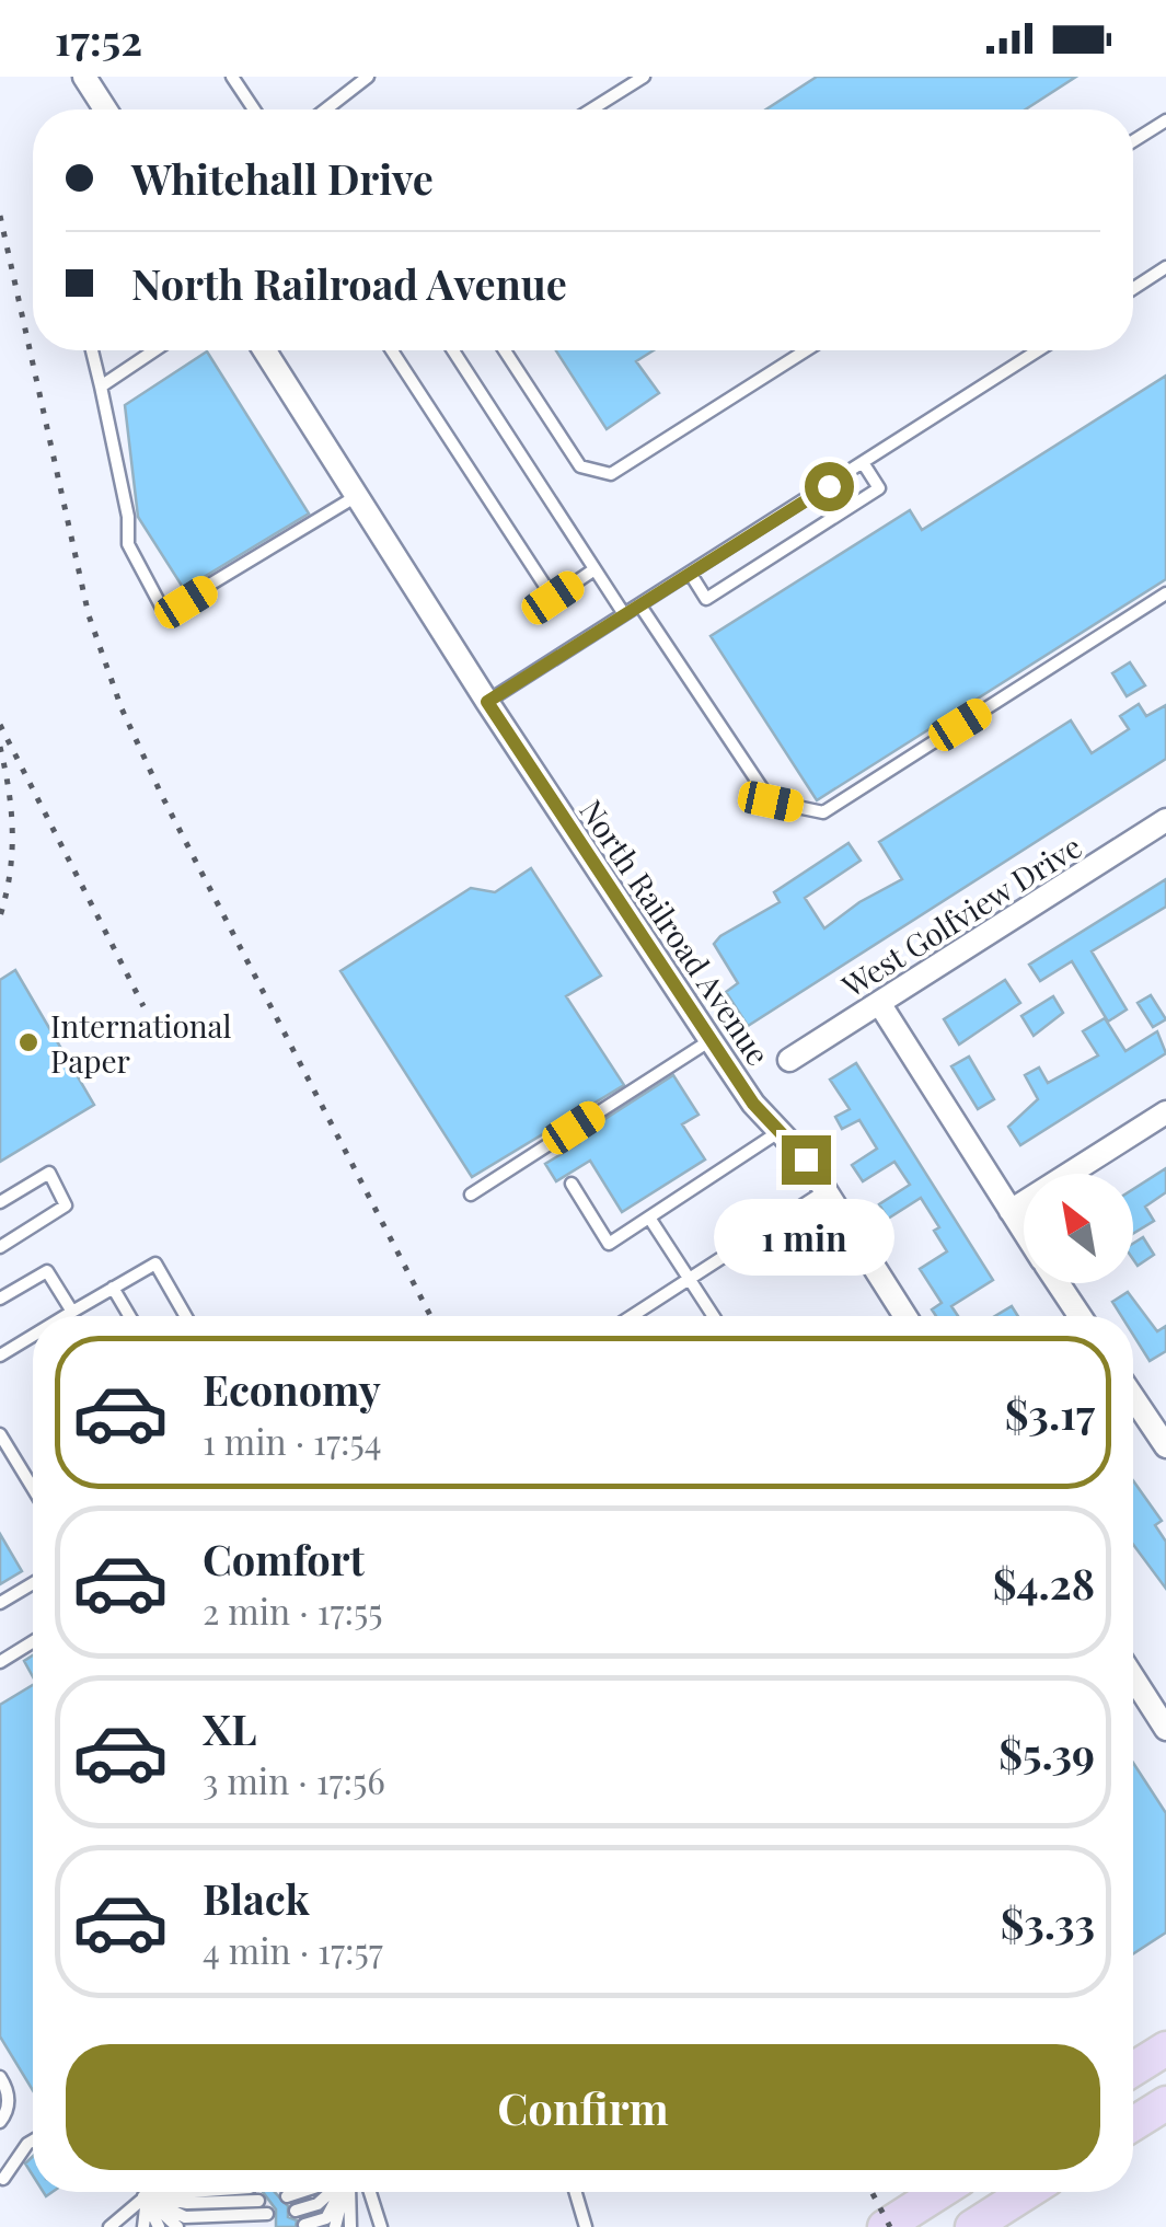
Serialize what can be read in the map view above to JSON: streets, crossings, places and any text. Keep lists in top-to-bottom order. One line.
{"streets":{"street":["West Golfview Drive","North Railroad Avenue"]},"places":["International Paper"],"north":"top left","page":{"status":"17:52","banner":["Whitehall Drive","North Railroad Avenue"],"bubble":"1 min","list":[{"name":"Economy","note":"1 min · 17:54","value":"$3.17"},{"name":"Comfort","note":"2 min · 17:55","value":"$4.28"},{"name":"XL","note":"3 min · 17:56","value":"$5.39"},{"name":"Black","note":"4 min · 17:57","value":"$3.33"}],"buttons":"Confirm"}}
